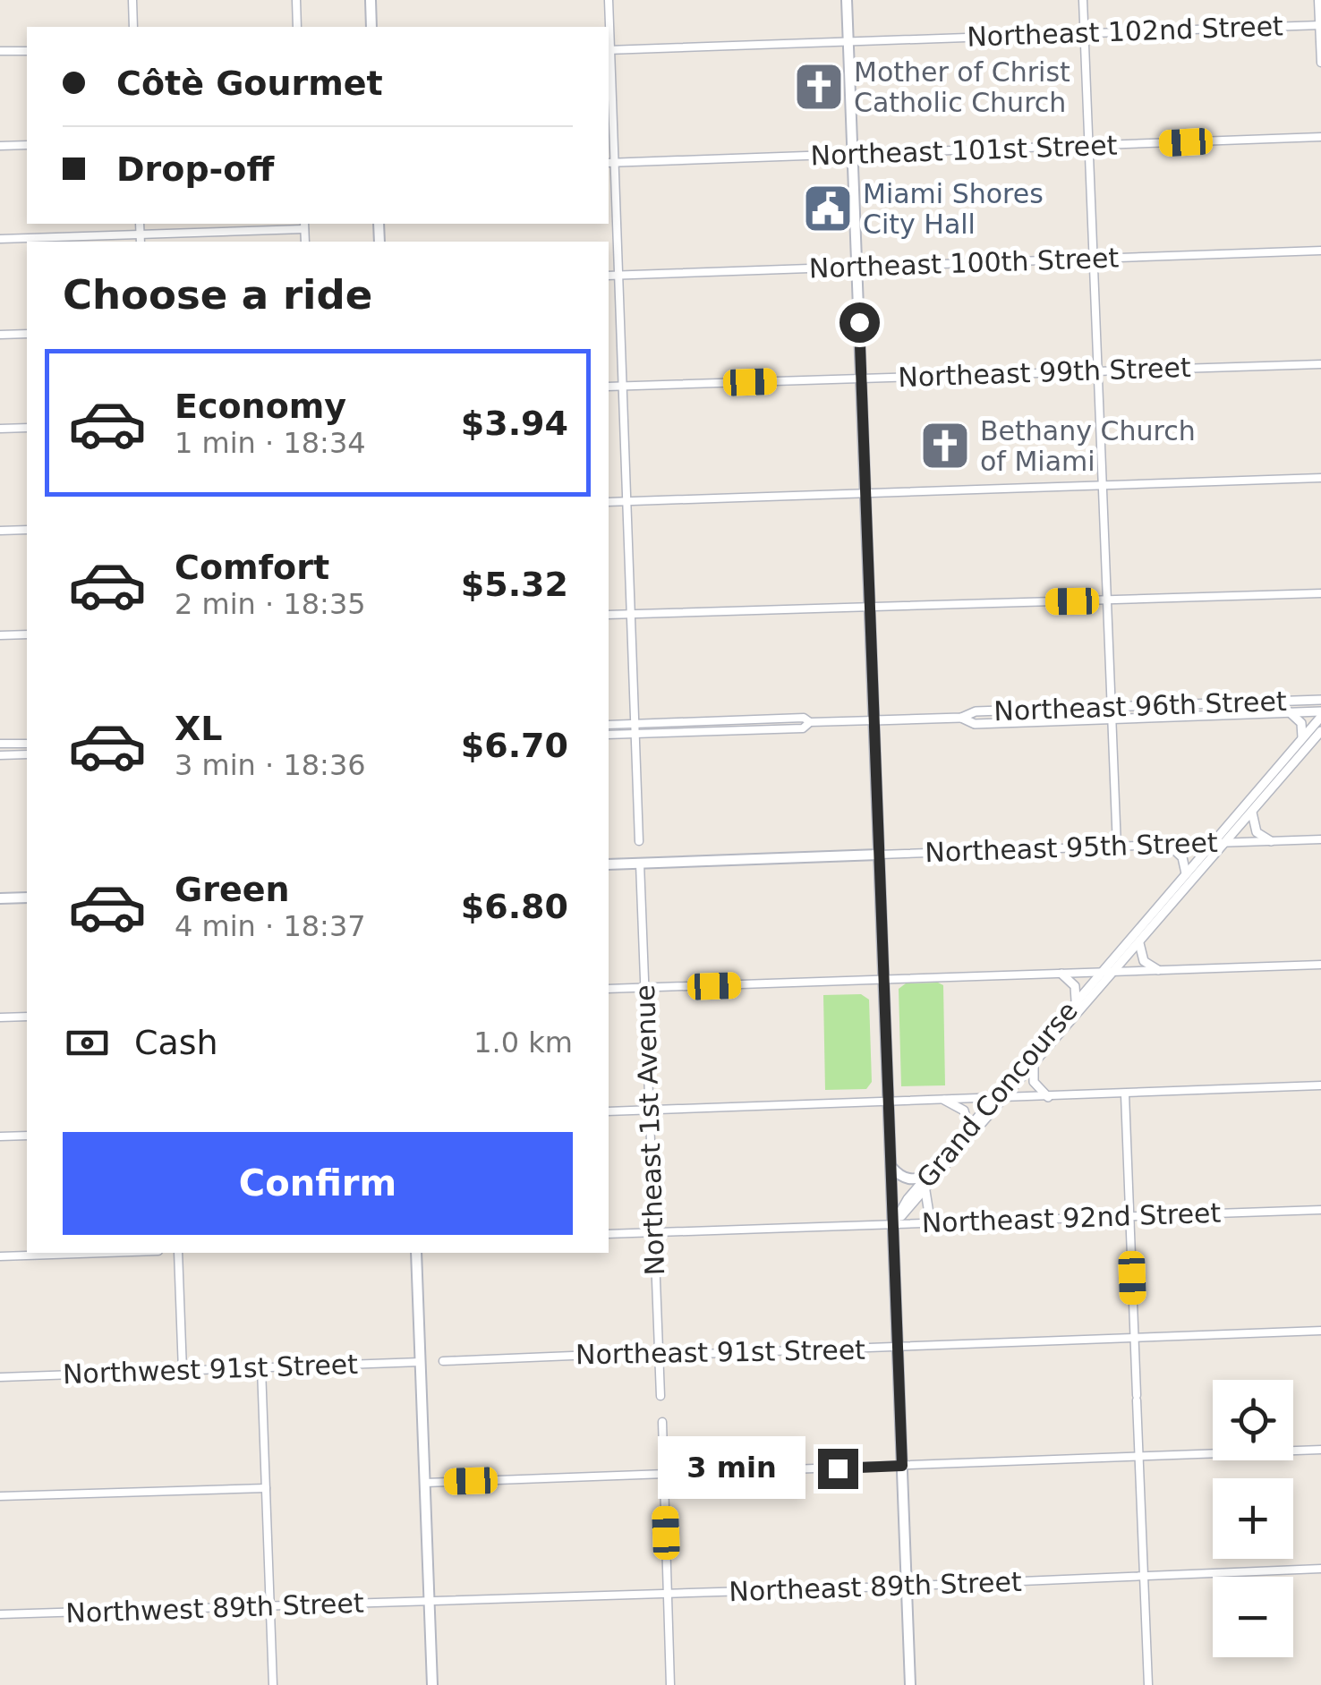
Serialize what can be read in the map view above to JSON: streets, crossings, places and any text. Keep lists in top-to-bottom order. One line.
{"streets":{"main road":["Northeast 95th Street"],"street":["Northeast 102nd Street","Northeast 101st Street","Northeast 100th Street","Northeast 99th Street","Northeast 96th Street","Grand Concourse","Northeast 1st Avenue","Northeast 92nd Street","Northeast 91st Street","Northwest 91st Street","Northeast 89th Street","Northwest 89th Street"]},"crossings":[["Northeast 96th Street","Grand Concourse"],["Northeast 95th Street","Grand Concourse"],["Northeast 95th Street","Northeast 1st Avenue"],["Grand Concourse","Northeast 92nd Street"],["Northeast 1st Avenue","Northeast 92nd Street"],["Northeast 1st Avenue","Northeast 91st Street"],["Northeast 89th Street","Northwest 89th Street"]],"places":{"church":["Mother of Christ Catholic Church","Bethany Church of Miami"],"public building":["Miami Shores City Hall"]},"page":{"banner":["Côtè Gourmet","Drop-off"],"heading":"Choose a ride","list":[{"name":"Economy","note":"1 min · 18:34","value":"$3.94"},{"name":"Comfort","note":"2 min · 18:35","value":"$5.32"},{"name":"XL","note":"3 min · 18:36","value":"$6.70"},{"name":"Green","note":"4 min · 18:37","value":"$6.80"}],"pay":["Cash","1.0 km"],"buttons":"Confirm","map_buttons":["+","−"],"bubble":"3 min"}}
